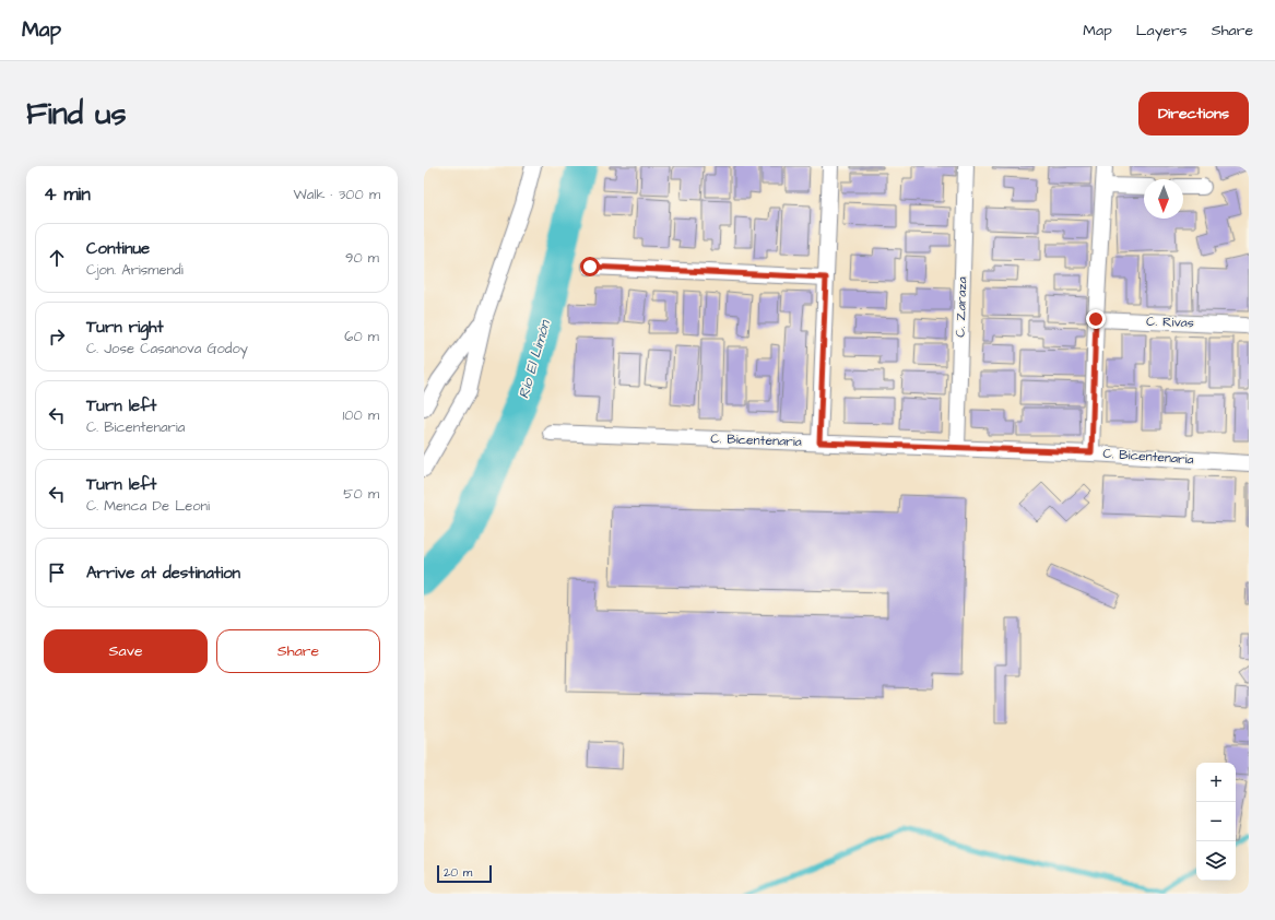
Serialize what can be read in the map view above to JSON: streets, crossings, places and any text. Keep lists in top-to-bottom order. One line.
{"streets":{"street":["C. Zaraza","C. Rivas","C. Bicentenaria"]},"crossings":[["C. Zaraza","C. Bicentenaria"]],"water":["Río El Limón"],"scale_bar":"20 m","north":"bottom","page":{"header":"Map","nav":["Map","Layers","Share"],"buttons":["Directions",["Save","Share"]],"title":"Find us","heading":["4 min","Walk · 300 m"],"list":[["Continue","Cjon. Arismendi","90 m"],["Turn right","C. Jose Casanova Godoy","60 m"],["Turn left","C. Bicentenaria","100 m"],["Turn left","C. Menca De Leoni","50 m"],"Arrive at destination"],"map_buttons":["+","−"],"scale":"20 m"}}
